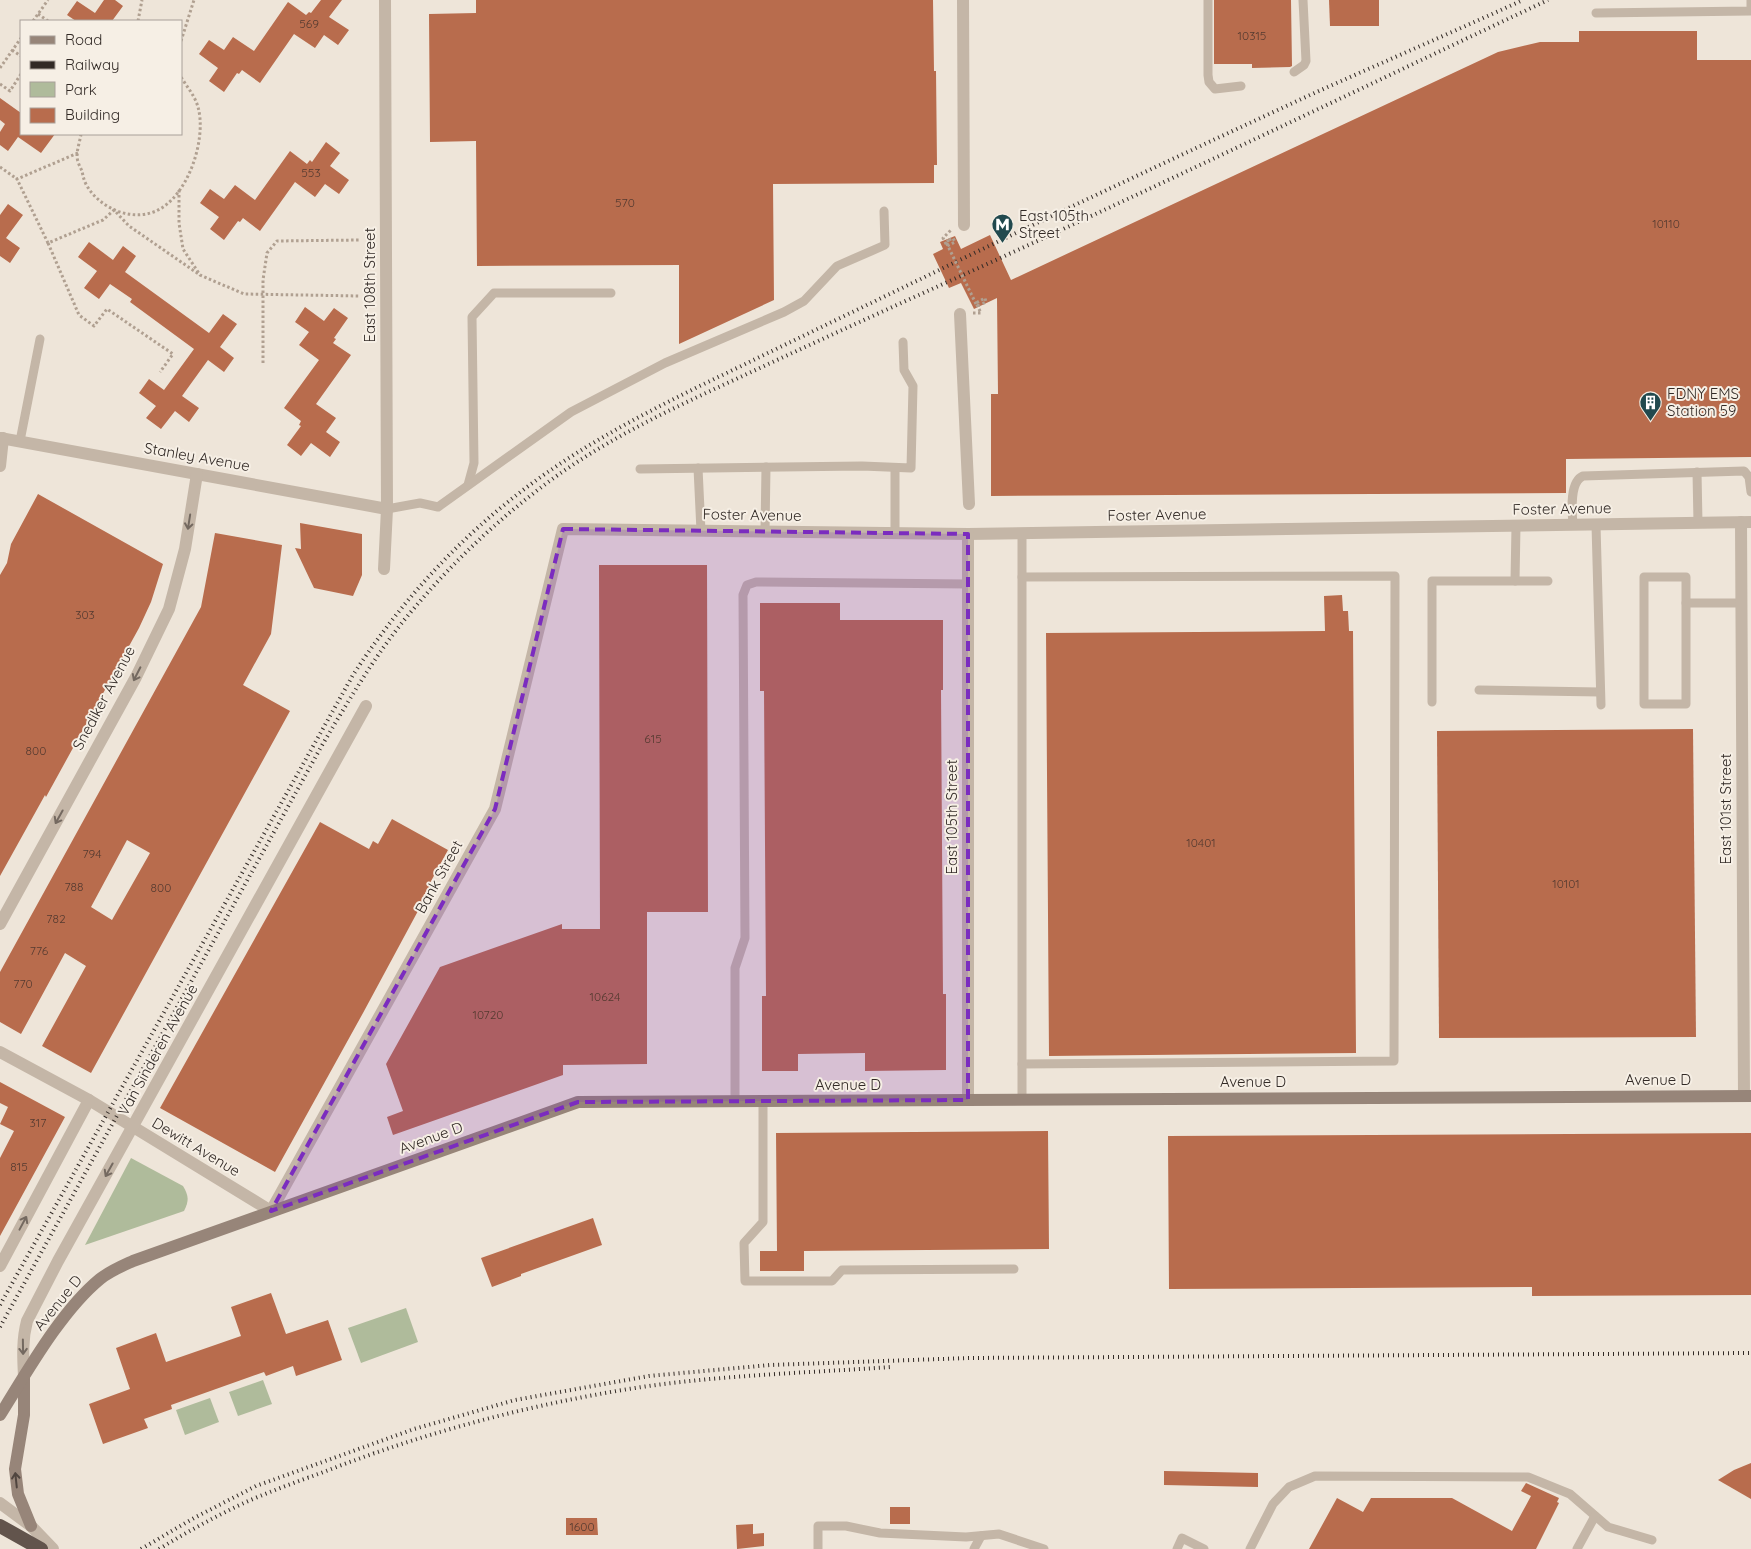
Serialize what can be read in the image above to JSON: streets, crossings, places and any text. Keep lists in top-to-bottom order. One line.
{"streets":{"main road":["Avenue D"],"street":["East 108th Street","Stanley Avenue","Foster Avenue","Snediker Avenue","East 101st Street","East 105th Street","Bank Street","Van Sinderen Avenue","Dewitt Avenue"]},"crossings":[["East 108th Street","Stanley Avenue"],["Stanley Avenue","Snediker Avenue"],["Foster Avenue","East 101st Street"],["Foster Avenue","East 105th Street"],["Foster Avenue","Bank Street"],["East 101st Street","Avenue D"],["East 105th Street","Avenue D"],["Bank Street","Avenue D"],["Bank Street","Dewitt Avenue"],["Van Sinderen Avenue","Avenue D"],["Van Sinderen Avenue","Dewitt Avenue"],["Avenue D","Dewitt Avenue"]],"one_way":["Snediker Avenue"],"places":{"metro station":["East 105th Street"],"building":["FDNY EMS Station 59"]},"house_numbers":["569","10315","553","570","10110","303","615","800","10401","794","10101","788","800","782","776","770","10624","10720","317","815","1600"],"legend":["Road","Railway","Park","Building"]}
